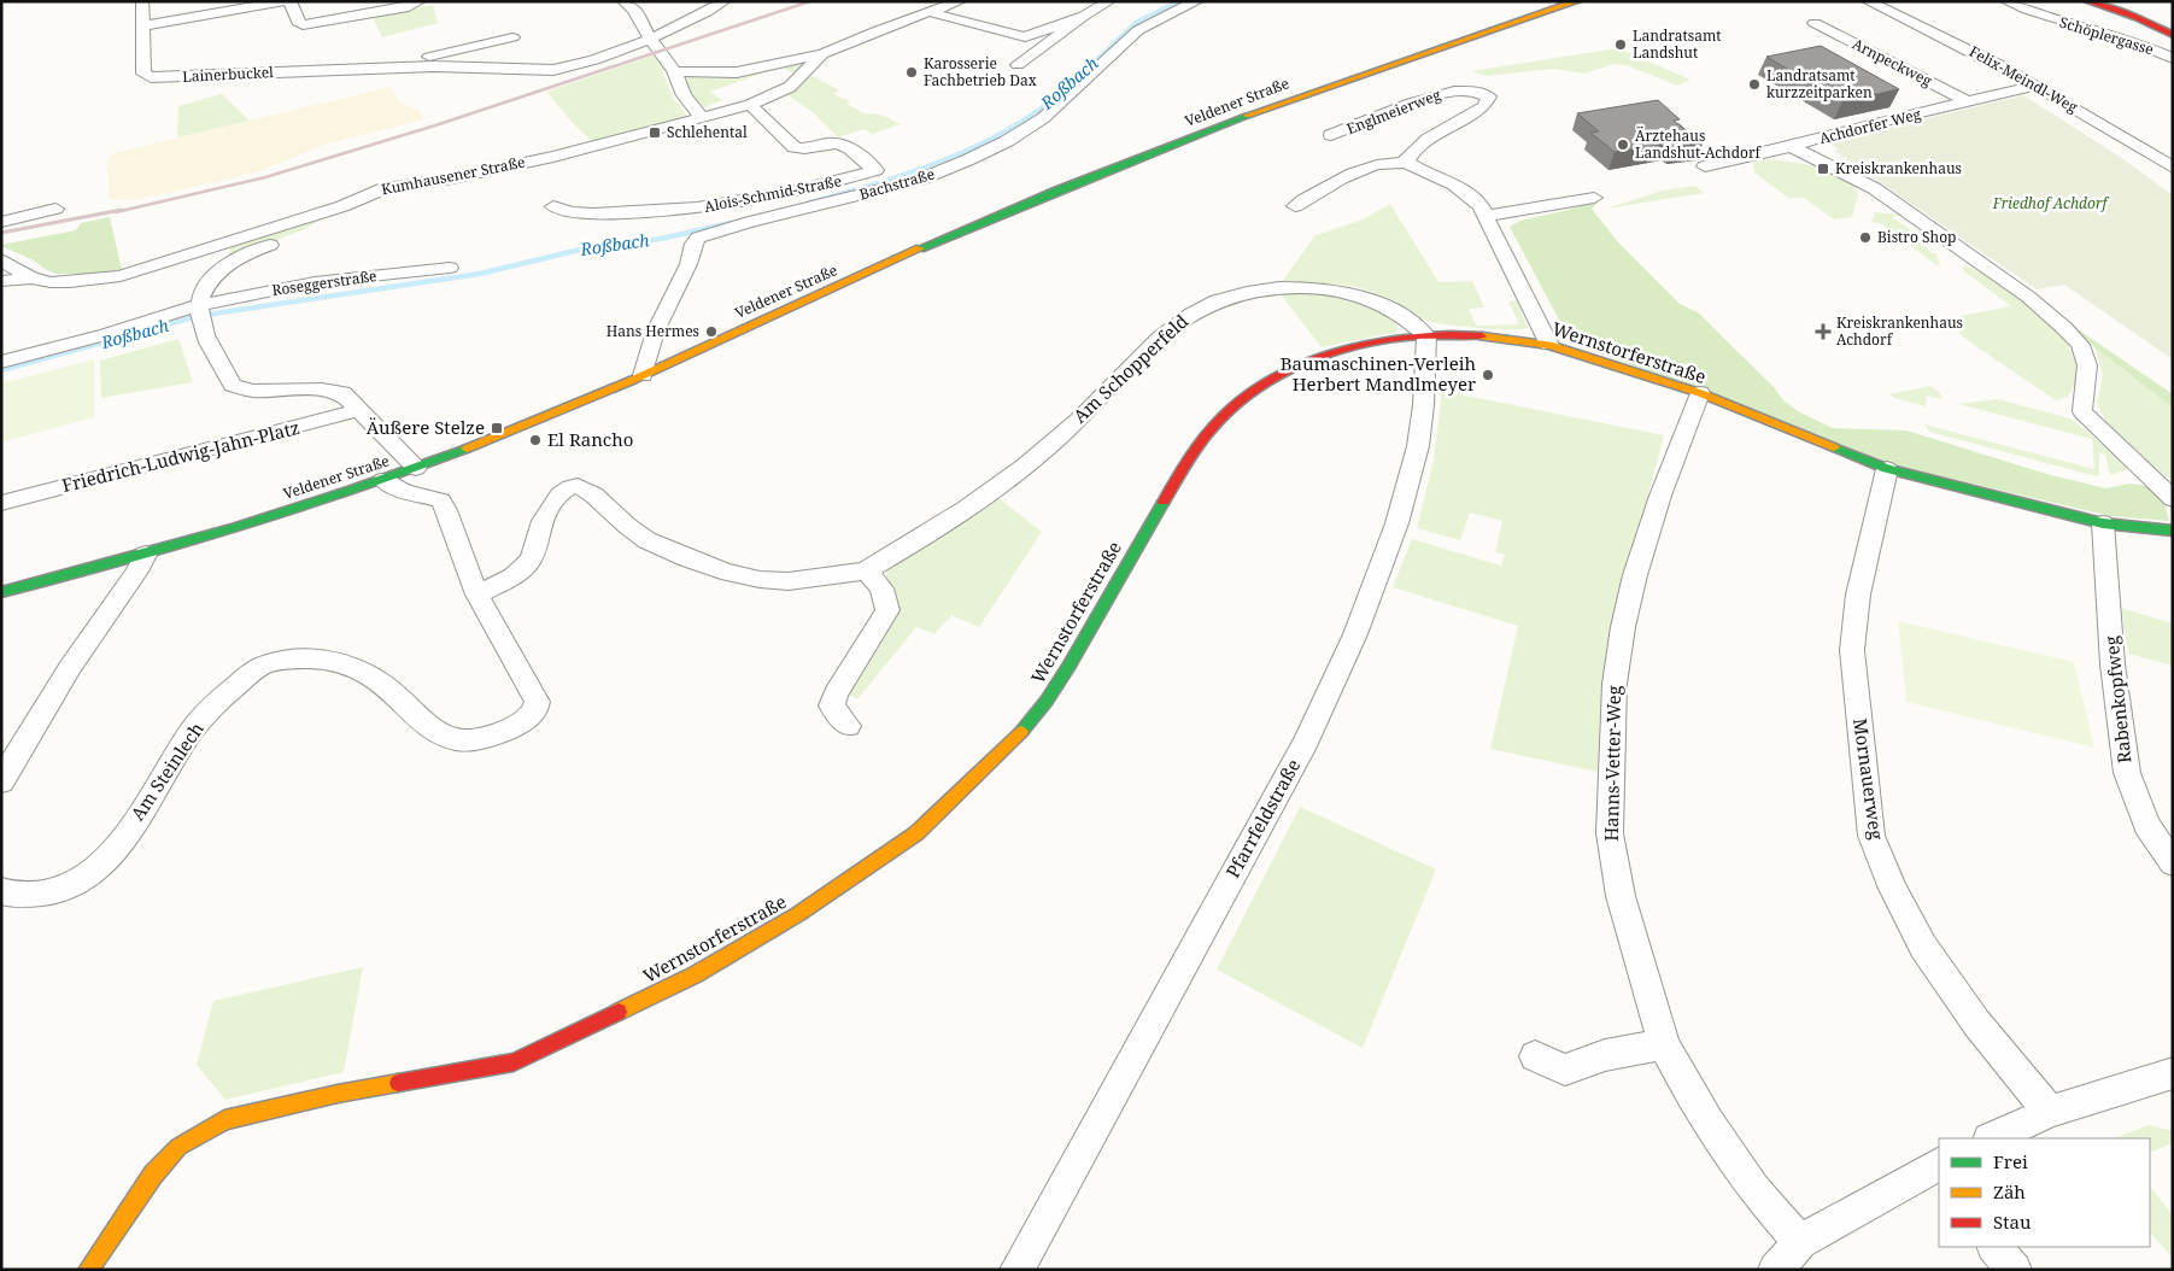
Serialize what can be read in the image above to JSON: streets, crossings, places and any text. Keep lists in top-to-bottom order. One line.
{"streets":{"street":["Schöplergasse","Arnpeckweg","Lainerbuckel","Felix-Meindl-Weg","Veldener Straße","Englmeierweg","Achdorfer Weg","Kumhausener Straße","Bachstraße","Alois-Schmid-Straße","Roseggerstraße","Wernstorferstraße","Am Schopperfeld","Friedrich-Ludwig-Jahn-Platz","Rabenkopfweg","Hanns-Vetter-Weg","Am Steinlech","Mornauerweg","Pfarrfeldstraße"]},"crossings":[["Arnpeckweg","Achdorfer Weg"],["Felix-Meindl-Weg","Achdorfer Weg"],["Veldener Straße","Bachstraße"],["Kumhausener Straße","Alois-Schmid-Straße"],["Wernstorferstraße","Am Schopperfeld"],["Wernstorferstraße","Rabenkopfweg"],["Wernstorferstraße","Hanns-Vetter-Weg"],["Wernstorferstraße","Mornauerweg"],["Wernstorferstraße","Pfarrfeldstraße"],["Am Schopperfeld","Am Steinlech"],["Am Schopperfeld","Pfarrfeldstraße"]],"water":["Roßbach"],"parks":["Friedhof Achdorf"],"places":{"other":["Landratsamt Landshut","Karosserie Fachbetrieb Dax","Landratsamt kurzzeitparken","Ärztehaus Landshut-Achdorf","Bistro Shop","Hans Hermes","Baumaschinen-Verleih Herbert Mandlmeyer","El Rancho"],"transit":["Schlehental","Kreiskrankenhaus","Äußere Stelze"],"health":["Kreiskrankenhaus Achdorf"]},"legend":["Frei","Zäh","Stau"]}
